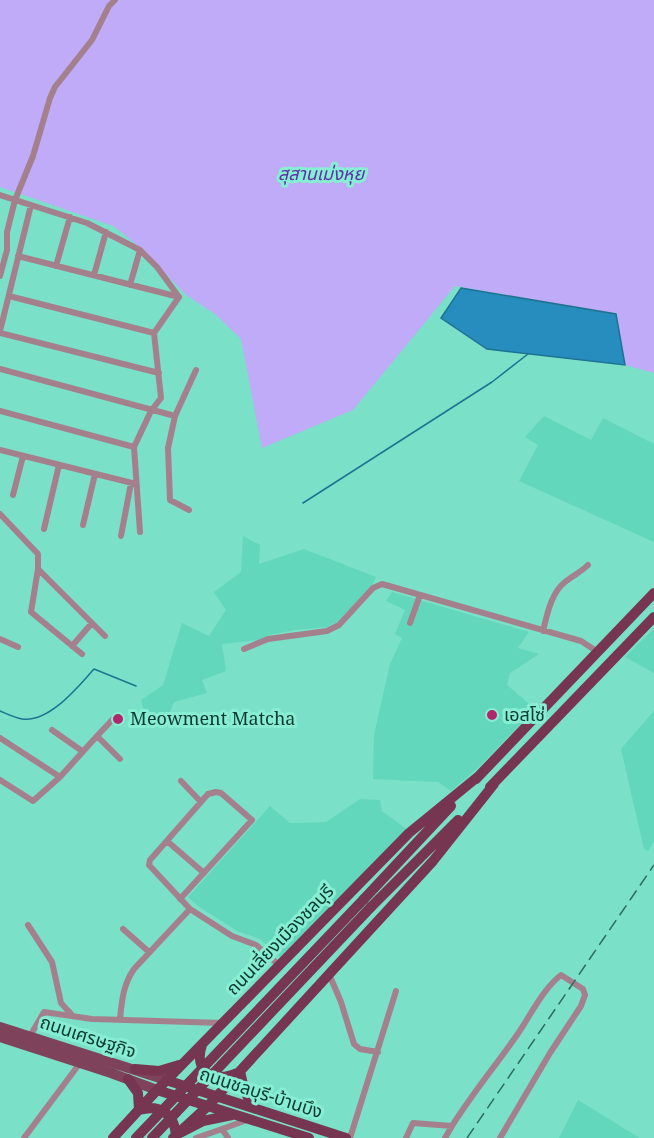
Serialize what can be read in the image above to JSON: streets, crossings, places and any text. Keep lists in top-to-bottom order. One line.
{"streets":{"highway":["ถนนเลี่ยงเมืองชลบุรี","ถนนชลบุรี-บ้านบึง"],"main road":["ถนนเศรษฐกิจ"]},"crossings":[["ถนนเลี่ยงเมืองชลบุรี","ถนนเศรษฐกิจ"],["ถนนเลี่ยงเมืองชลบุรี","ถนนชลบุรี-บ้านบึง"],["ถนนเศรษฐกิจ","ถนนชลบุรี-บ้านบึง"]],"parks":["สุสานเม่งหุย"],"places":["เอสโซ่","Meowment Matcha"]}
